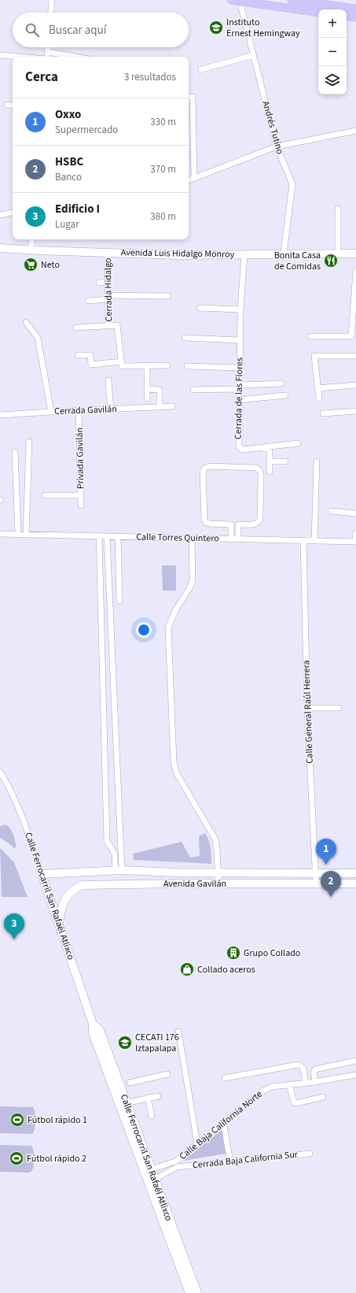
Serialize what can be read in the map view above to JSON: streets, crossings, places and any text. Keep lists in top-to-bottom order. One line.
{"streets":{"main road":["Avenida Luis Hidalgo Monroy","Avenida Gavilán","Calle Ferrocarril San Rafaél Atlixco"],"street":["Andrés Tutino","Cerrada Hidalgo","Cerrada de las Flores","Cerrada Gavilán","Privada Gavilán","Calle Torres Quintero","Calle General Raúl Herrera","Calle Baja California Norte","Cerrada Baja California Sur"]},"crossings":[["Andrés Tutino","Avenida Luis Hidalgo Monroy"],["Avenida Luis Hidalgo Monroy","Cerrada Hidalgo"],["Avenida Luis Hidalgo Monroy","Cerrada de las Flores"],["Cerrada Gavilán","Privada Gavilán"],["Calle Torres Quintero","Calle General Raúl Herrera"],["Calle General Raúl Herrera","Avenida Gavilán"],["Avenida Gavilán","Calle Ferrocarril San Rafaél Atlixco"],["Calle Ferrocarril San Rafaél Atlixco","Calle Baja California Norte"],["Calle Ferrocarril San Rafaél Atlixco","Cerrada Baja California Sur"],["Calle Baja California Norte","Cerrada Baja California Sur"]],"places":{"school or university":["Instituto Ernest Hemingway","CECATI 176 Iztapalapa"],"restaurant":["Bonita Casa de Comidas"],"supermarket":["Neto"],"building":["Grupo Collado"],"shop":["Collado aceros"],"sports":["Fútbol rápido 1","Fútbol rápido 2"]},"page":{"map_buttons":["+","−"],"search":"Buscar aquí","heading":["Cerca","3 resultados"],"list":[{"mark":"1","name":"Oxxo","note":"Supermercado","value":"330 m"},{"mark":"2","name":"HSBC","note":"Banco","value":"370 m"},{"mark":"3","name":"Edificio I","note":"Lugar","value":"380 m"}],"pins":["1","2","3"]}}
